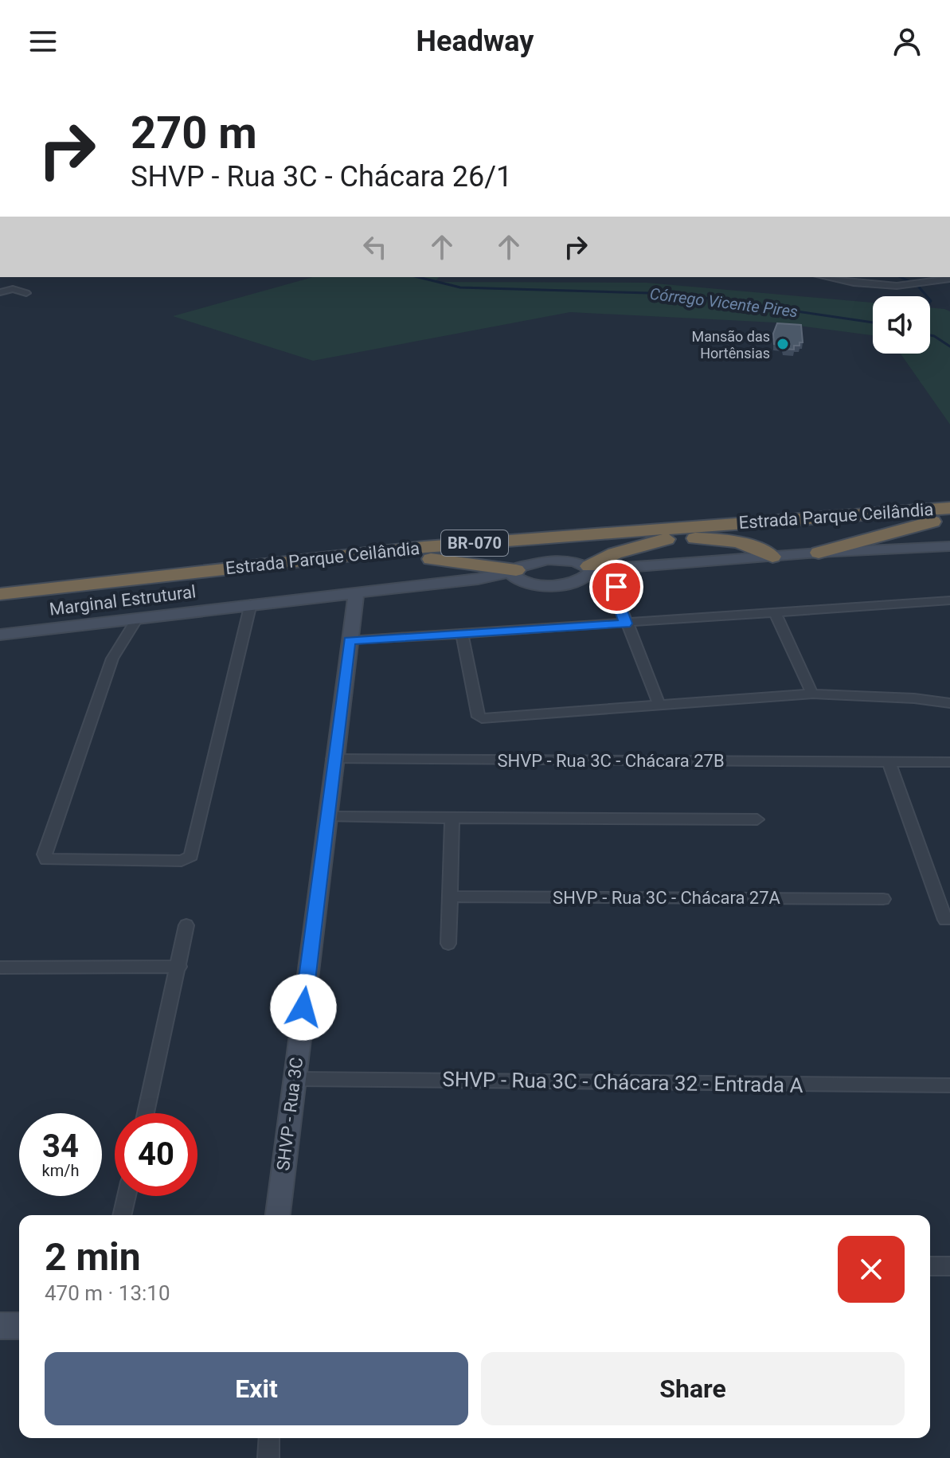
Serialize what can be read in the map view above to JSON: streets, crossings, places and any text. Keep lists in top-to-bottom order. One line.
{"streets":{"highway":["Estrada Parque Ceilândia","BR-070"],"street":["Marginal Estrutural","SHVP - Rua 3C - Chácara 27B","SHVP - Rua 3C - Chácara 27A","SHVP - Rua 3C - Chácara 32 - Entrada A","SHVP - Rua 3C"]},"crossings":[["Marginal Estrutural","SHVP - Rua 3C"],["SHVP - Rua 3C - Chácara 27B","SHVP - Rua 3C"],["SHVP - Rua 3C - Chácara 32 - Entrada A","SHVP - Rua 3C"]],"water":["Córrego Vicente Pires"],"places":["Mansão das Hortênsias"],"page":{"header":"Headway","turn":["270 m","SHVP - Rua 3C - Chácara 26/1"],"speed":"34 km/h","limit":"40","heading":["2 min","470 m · 13:10"],"buttons":["Exit","Share"]}}
